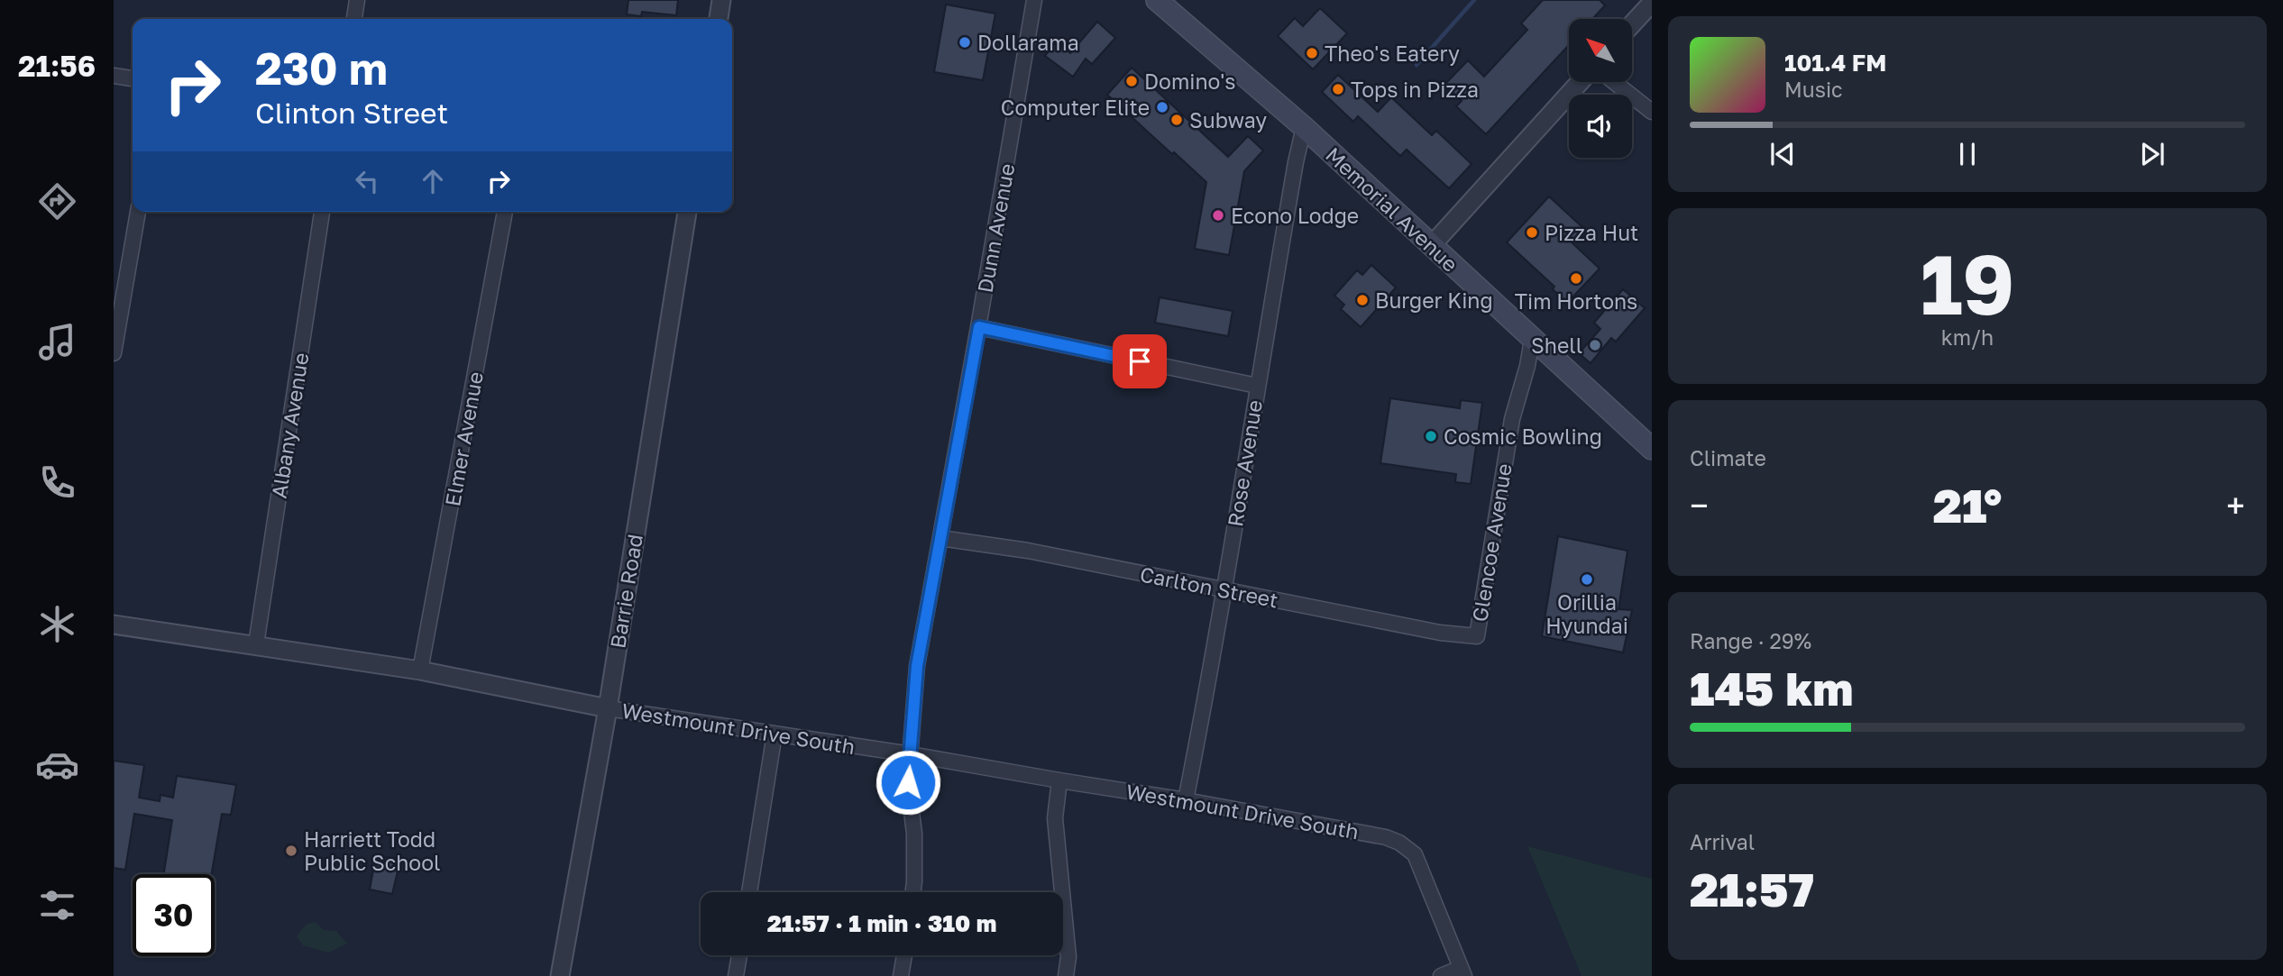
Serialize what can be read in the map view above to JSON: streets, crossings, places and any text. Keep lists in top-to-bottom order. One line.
{"streets":{"main road":["Memorial Avenue"],"street":["Dunn Avenue","Albany Avenue","Elmer Avenue","Rose Avenue","Glencoe Avenue","Carlton Street","Barrie Road","Westmount Drive South"]},"crossings":[["Memorial Avenue","Rose Avenue"],["Memorial Avenue","Glencoe Avenue"],["Dunn Avenue","Carlton Street"],["Dunn Avenue","Westmount Drive South"],["Albany Avenue","Westmount Drive South"],["Elmer Avenue","Westmount Drive South"],["Rose Avenue","Carlton Street"],["Rose Avenue","Westmount Drive South"],["Glencoe Avenue","Carlton Street"],["Barrie Road","Westmount Drive South"]],"places":["Dollarama","Theo's Eatery","Domino's","Tops in Pizza","Computer Elite","Subway","Econo Lodge","Pizza Hut","Tim Hortons","Burger King","Shell","Cosmic Bowling","Orillia Hyundai","Harriett Todd Public School"],"north":"top left","page":{"tabs":"21:56","turn":["230 m","Clinton Street"],"song":["101.4 FM","Music"],"tile":[["19","km/h"],"Climate",["Range · 29%","145 km"],["Arrival","21:57"]],"heat":["−","21°","+"],"limit":"30","trip":"21:57 · 1 min · 310 m"}}
